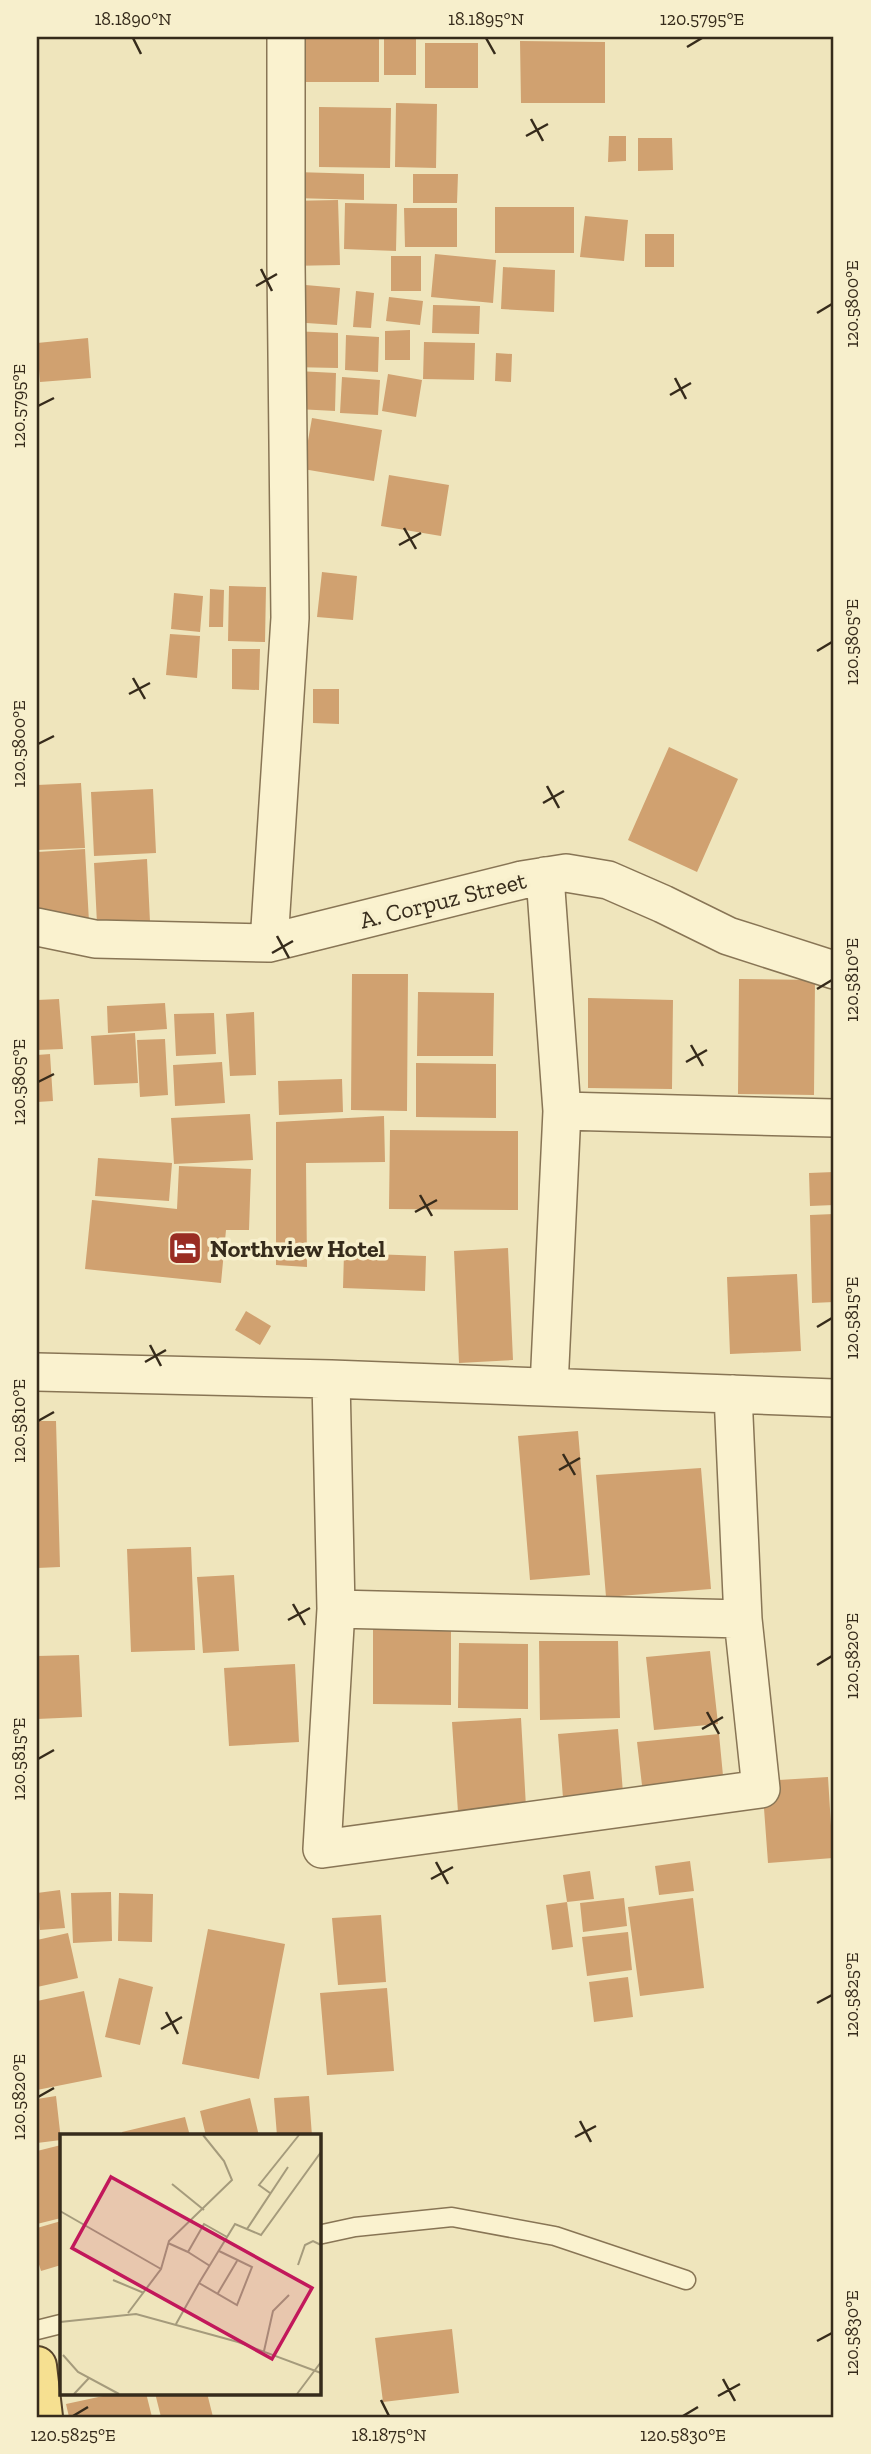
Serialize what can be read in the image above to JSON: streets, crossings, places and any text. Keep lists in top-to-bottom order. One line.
{"streets":{"street":["A. Corpuz Street"]},"places":{"hotel":["Northview Hotel"]},"coordinates":["18.1890°N","18.1895°N","120.5795°E","120.5800°E","120.5805°E","120.5810°E","120.5815°E","120.5820°E","120.5825°E","120.5830°E","18.1875°N"]}
